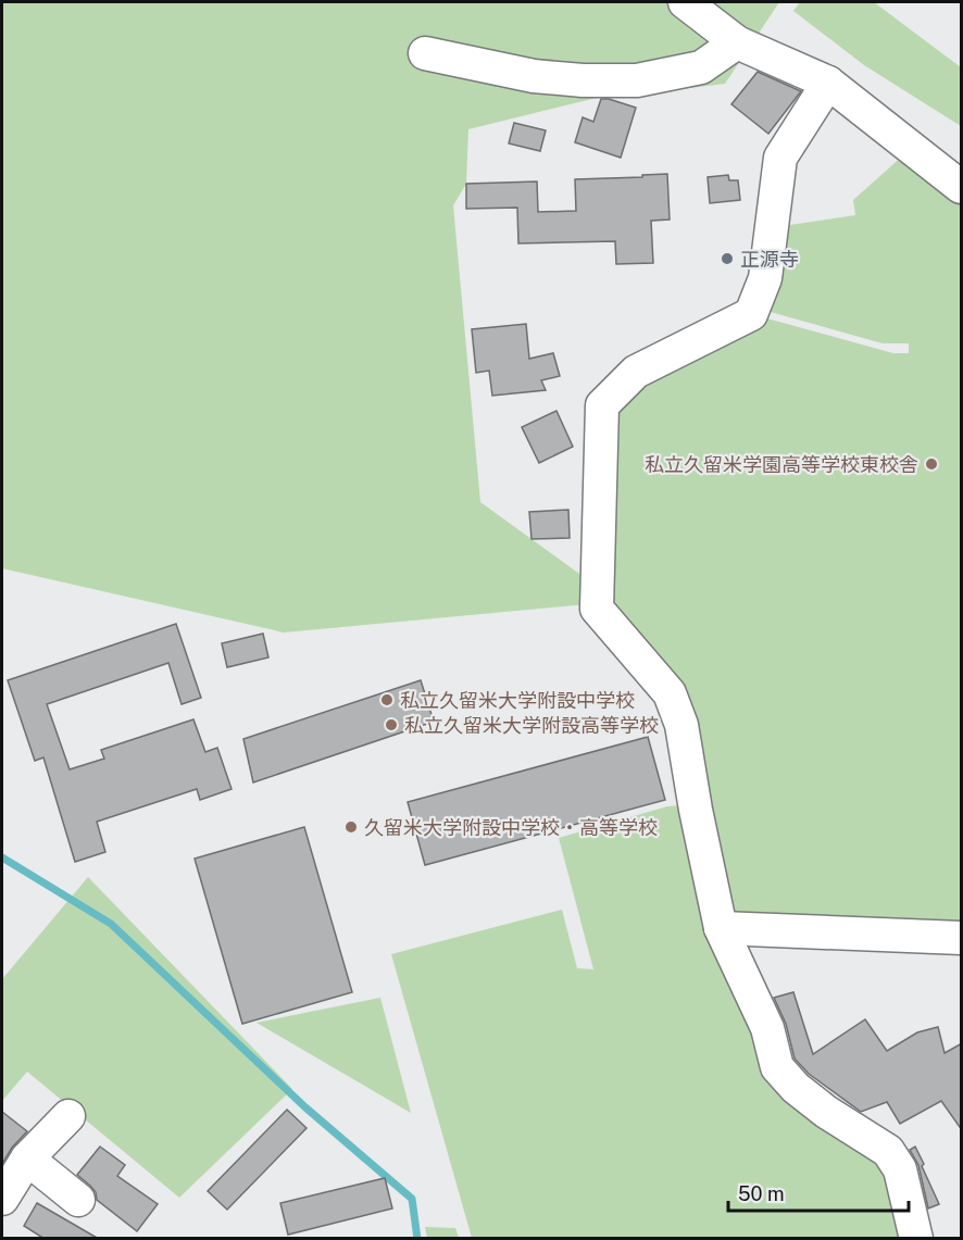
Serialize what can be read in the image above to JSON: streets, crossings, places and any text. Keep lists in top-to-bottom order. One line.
{"places":["正源寺","私立久留米学園高等学校東校舎","私立久留米大学附設中学校","私立久留米大学附設高等学校","久留米大学附設中学校・高等学校"],"scale_bar":"50 m"}
